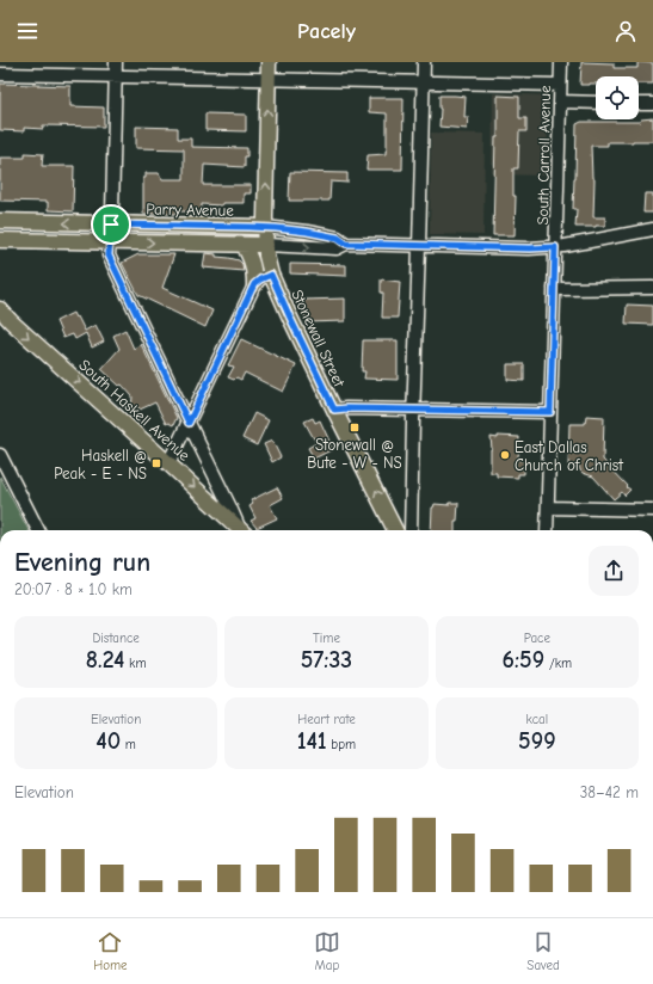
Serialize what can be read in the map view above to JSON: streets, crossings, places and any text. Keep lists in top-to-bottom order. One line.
{"streets":{"main road":["Parry Avenue","Stonewall Street","South Haskell Avenue"],"street":["South Carroll Avenue"]},"crossings":[["South Carroll Avenue","Parry Avenue"],["Parry Avenue","Stonewall Street"]],"one_way":["Stonewall Street","South Haskell Avenue"],"places":{"transit":["Stonewall @ Bute - W - NS","Haskell @ Peak - E - NS"],"other":["East Dallas Church of Christ"]},"page":{"header":"Pacely","heading":["Evening run","20:07 · 8 × 1.0 km"],"stats":[["Distance","8.24 km"],["Time","57:33"],["Pace","6:59 /km"],["Elevation","40 m"],["Heart rate","141 bpm"],["kcal","599"]],"chart":["Elevation","38–42 m"],"tabs":["Home","Map","Saved"]}}
